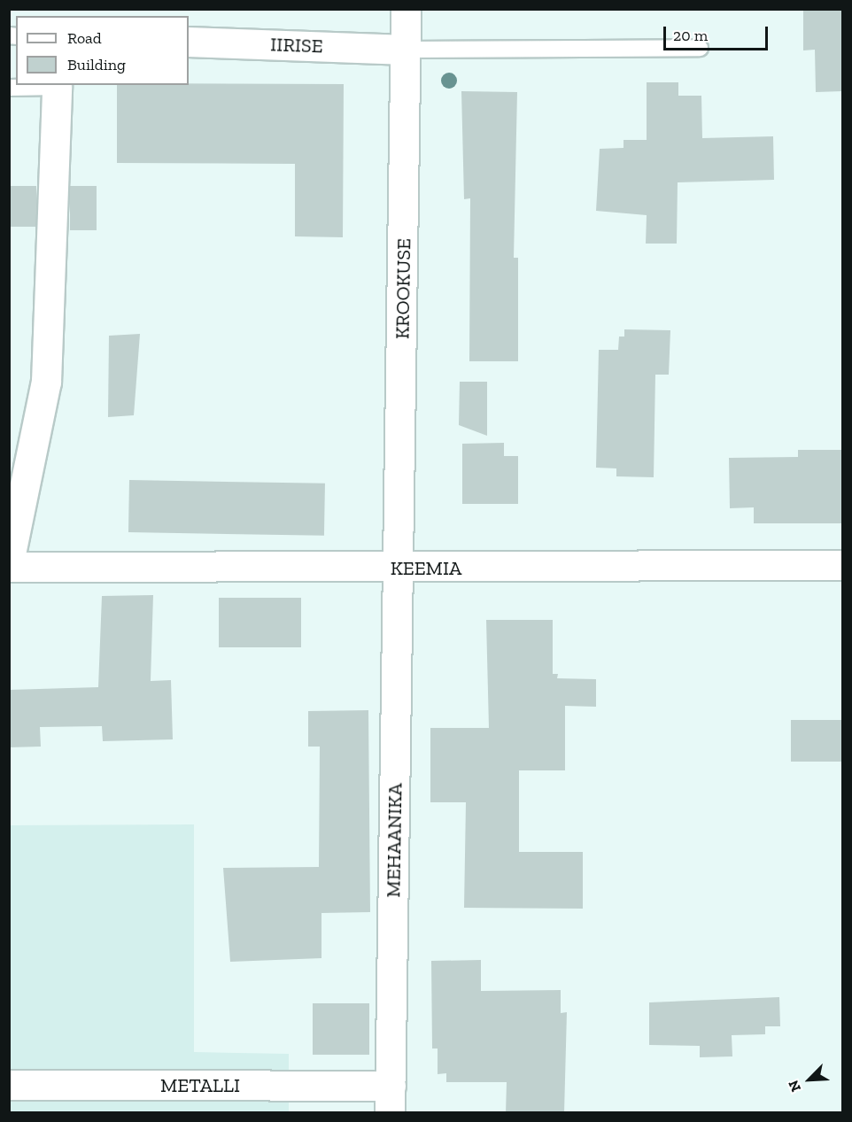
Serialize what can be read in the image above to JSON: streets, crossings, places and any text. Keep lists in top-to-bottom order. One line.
{"streets":{"street":["IIRISE","KROOKUSE","KEEMIA","MEHAANIKA","METALLI"]},"crossings":[["IIRISE","KROOKUSE"],["KROOKUSE","KEEMIA"],["KROOKUSE","MEHAANIKA"],["KEEMIA","MEHAANIKA"],["MEHAANIKA","METALLI"]],"legend":["Road","Building"],"scale_bar":"20 m","north":"bottom left"}
